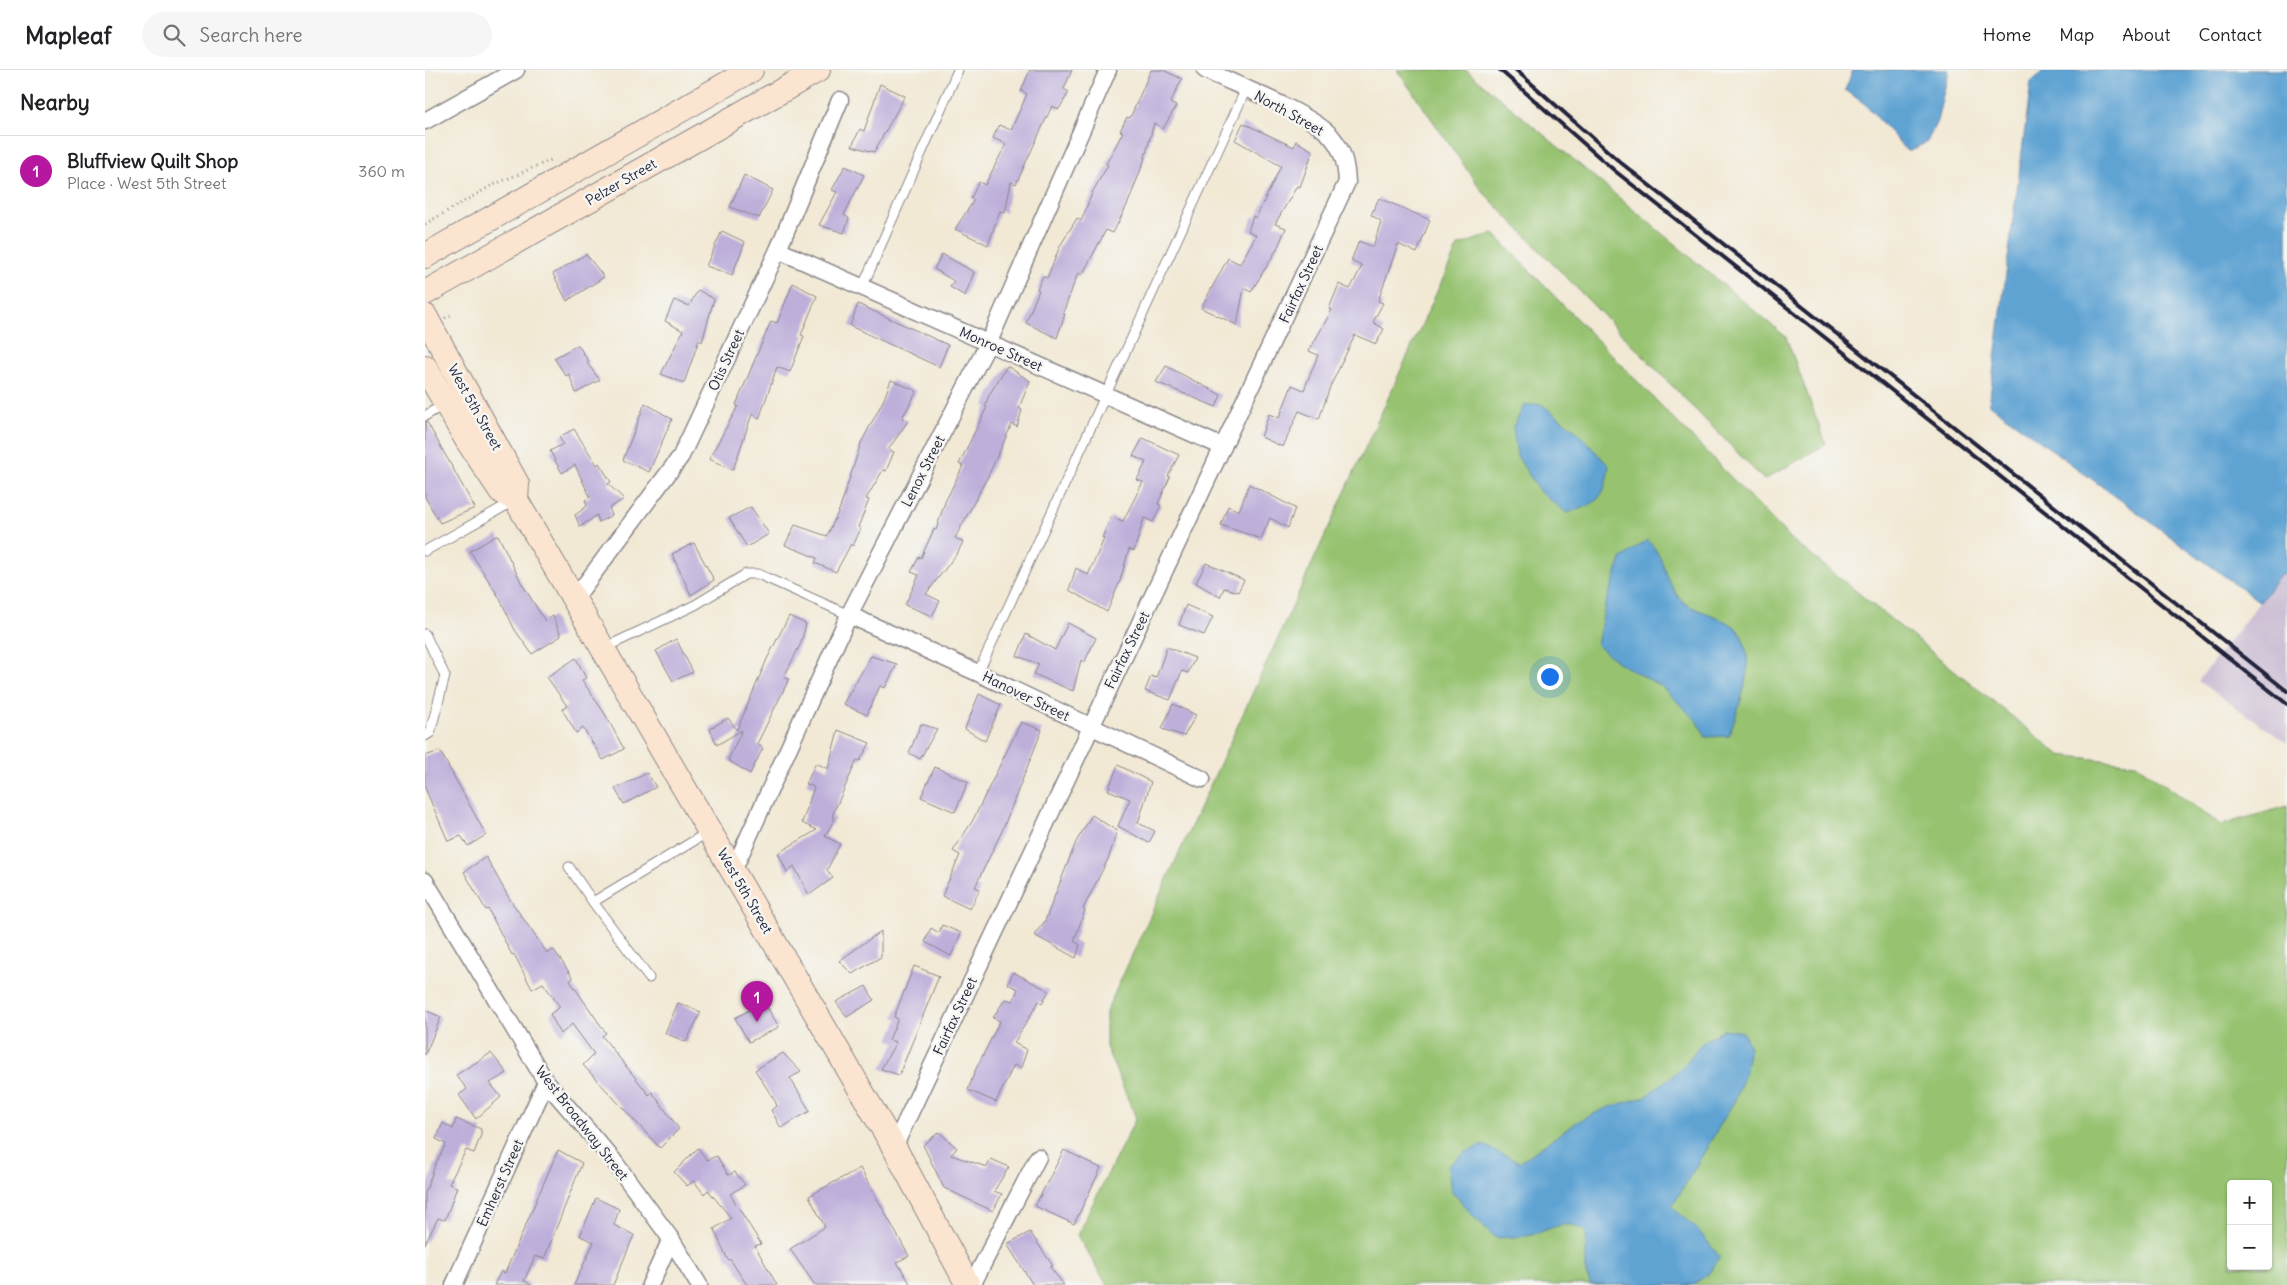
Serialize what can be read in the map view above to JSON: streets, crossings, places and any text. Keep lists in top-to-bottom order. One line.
{"streets":{"main road":["Pelzer Street","West 5th Street"],"street":["North Street","Fairfax Street","Monroe Street","Otis Street","Lenox Street","Hanover Street","West Broadway Street","Emherst Street"]},"crossings":[["North Street","Fairfax Street"],["Fairfax Street","Monroe Street"],["Fairfax Street","West 5th Street"],["Fairfax Street","Hanover Street"],["Monroe Street","Otis Street"],["Monroe Street","Lenox Street"],["Otis Street","West 5th Street"],["West 5th Street","Lenox Street"],["Lenox Street","Hanover Street"],["West Broadway Street","Emherst Street"]],"page":{"header":"Mapleaf","search":"Search here","nav":["Home","Map","About","Contact"],"heading":"Nearby","list":[{"mark":"1","name":"Bluffview Quilt Shop","note":"Place · West 5th Street","value":"360 m"}],"pins":"1","map_buttons":["+","−"]}}
